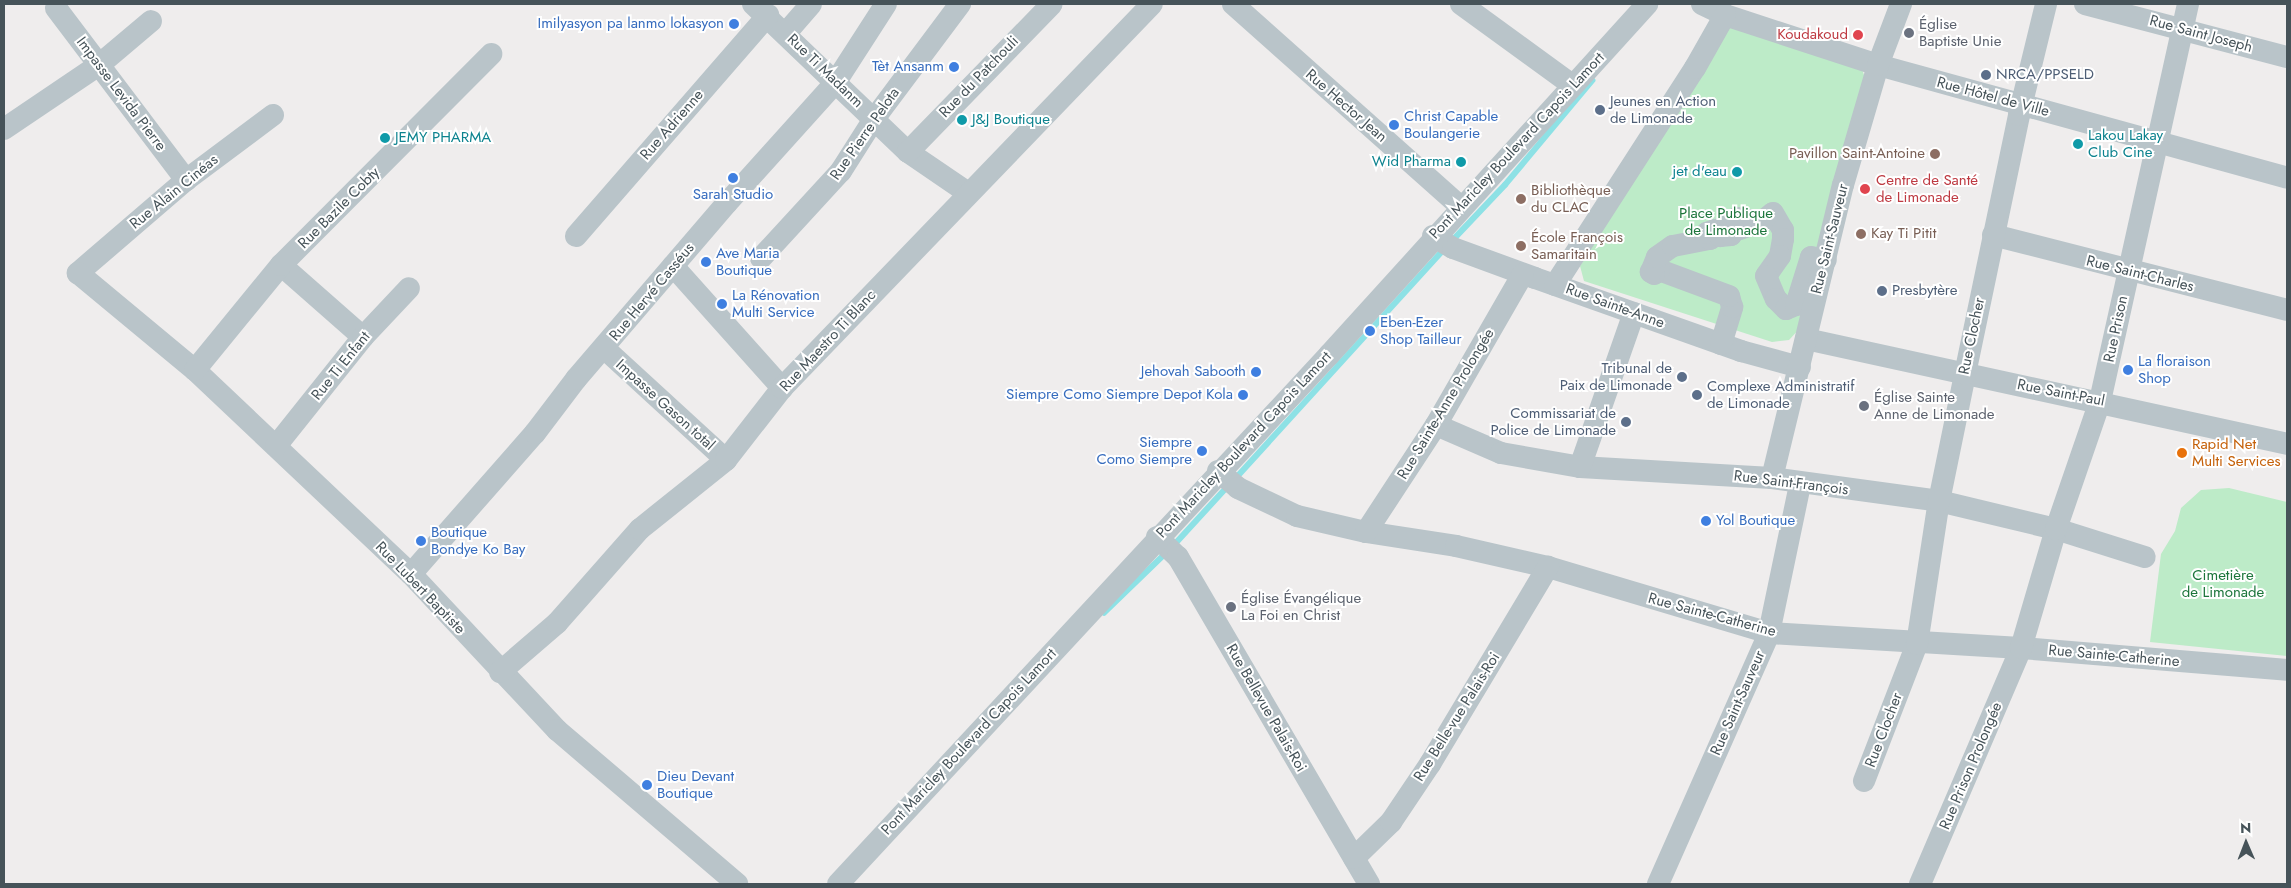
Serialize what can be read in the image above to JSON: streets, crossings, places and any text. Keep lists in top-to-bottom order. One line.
{"streets":{"street":["Rue Saint Joseph","Rue Ti Madanm","Rue du Patchouli","Impasse Levida Pierre","Rue Hôtel de Ville","Rue Hector Jean","Rue Adrienne","Rue Pierre Pelota","Pont Maricley Boulevard Capois Lamort","Rue Alain Cinéas","Rue Bazile Cobty","Rue Saint-Sauveur","Rue Saint-Charles","Rue Hervé Casséus","Rue Sainte-Anne","Rue Prison","Rue Clocher","Rue Maestro Ti Blanc","Rue Ti Enfant","Rue Saint-Paul","Rue Sainte-Anne Prolongée","Impasse Gason total","Rue Saint-François","Rue Lubert Baptiste","Rue Sainte-Catherine","Rue Bellevue Palais-Roi","Rue Belle-vue Palais-Roi","Rue Prison Prolongée"]},"crossings":[["Rue Saint Joseph","Rue Prison"],["Rue Ti Madanm","Rue du Patchouli"],["Rue Ti Madanm","Rue Adrienne"],["Rue Ti Madanm","Rue Pierre Pelota"],["Rue Ti Madanm","Rue Hervé Casséus"],["Rue Ti Madanm","Rue Maestro Ti Blanc"],["Impasse Levida Pierre","Rue Alain Cinéas"],["Rue Hôtel de Ville","Rue Saint-Sauveur"],["Rue Hôtel de Ville","Rue Prison"],["Rue Hôtel de Ville","Rue Clocher"],["Rue Hector Jean","Pont Maricley Boulevard Capois Lamort"],["Pont Maricley Boulevard Capois Lamort","Rue Sainte-Anne"],["Pont Maricley Boulevard Capois Lamort","Rue Sainte-Catherine"],["Pont Maricley Boulevard Capois Lamort","Rue Bellevue Palais-Roi"],["Rue Alain Cinéas","Rue Lubert Baptiste"],["Rue Bazile Cobty","Rue Lubert Baptiste"],["Rue Saint-Sauveur","Rue Sainte-Anne"],["Rue Saint-Sauveur","Rue Saint-Paul"],["Rue Saint-Sauveur","Rue Saint-François"],["Rue Saint-Sauveur","Rue Sainte-Catherine"],["Rue Saint-Charles","Rue Prison"],["Rue Saint-Charles","Rue Clocher"],["Rue Hervé Casséus","Impasse Gason total"],["Rue Hervé Casséus","Rue Lubert Baptiste"],["Rue Sainte-Anne","Rue Sainte-Anne Prolongée"],["Rue Prison","Rue Saint-Paul"],["Rue Prison","Rue Saint-François"],["Rue Prison","Rue Sainte-Catherine"],["Rue Prison","Rue Prison Prolongée"],["Rue Clocher","Rue Saint-Paul"],["Rue Clocher","Rue Saint-François"],["Rue Clocher","Rue Sainte-Catherine"],["Rue Maestro Ti Blanc","Impasse Gason total"],["Rue Maestro Ti Blanc","Rue Lubert Baptiste"],["Rue Ti Enfant","Rue Lubert Baptiste"],["Rue Sainte-Anne Prolongée","Rue Saint-François"],["Rue Sainte-Anne Prolongée","Rue Sainte-Catherine"],["Rue Sainte-Catherine","Rue Belle-vue Palais-Roi"],["Rue Sainte-Catherine","Rue Prison Prolongée"],["Rue Bellevue Palais-Roi","Rue Belle-vue Palais-Roi"]],"parks":["Place Publique de Limonade","Cimetière de Limonade"],"places":["Imilyasyon pa lanmo lokasyon","Église Baptiste Unie","Koudakoud","Tèt Ansanm","NRCA/PPSELD","Jeunes en Action de Limonade","J&J Boutique","Christ Capable Boulangerie","JEMY PHARMA","Lakou Lakay Club Cine","Pavillon Saint-Antoine","Wid Pharma","jet d'eau","Sarah Studio","Centre de Santé de Limonade","Bibliothèque du CLAC","Kay Ti Pitit","École François Samaritain","Ave Maria Boutique","Presbytère","La Rénovation Multi Service","Eben-Ezer Shop Tailleur","La floraison Shop","Jehovah Sabooth","Tribunal de Paix de Limonade","Siempre Como Siempre Depot Kola","Complexe Administratif de Limonade","Église Sainte Anne de Limonade","Commissariat de Police de Limonade","Siempre Como Siempre","Rapid Net Multi Services","Yol Boutique","Boutique Bondye Ko Bay","Église Évangélique La Foi en Christ","Dieu Devant Boutique"],"north":"top"}
